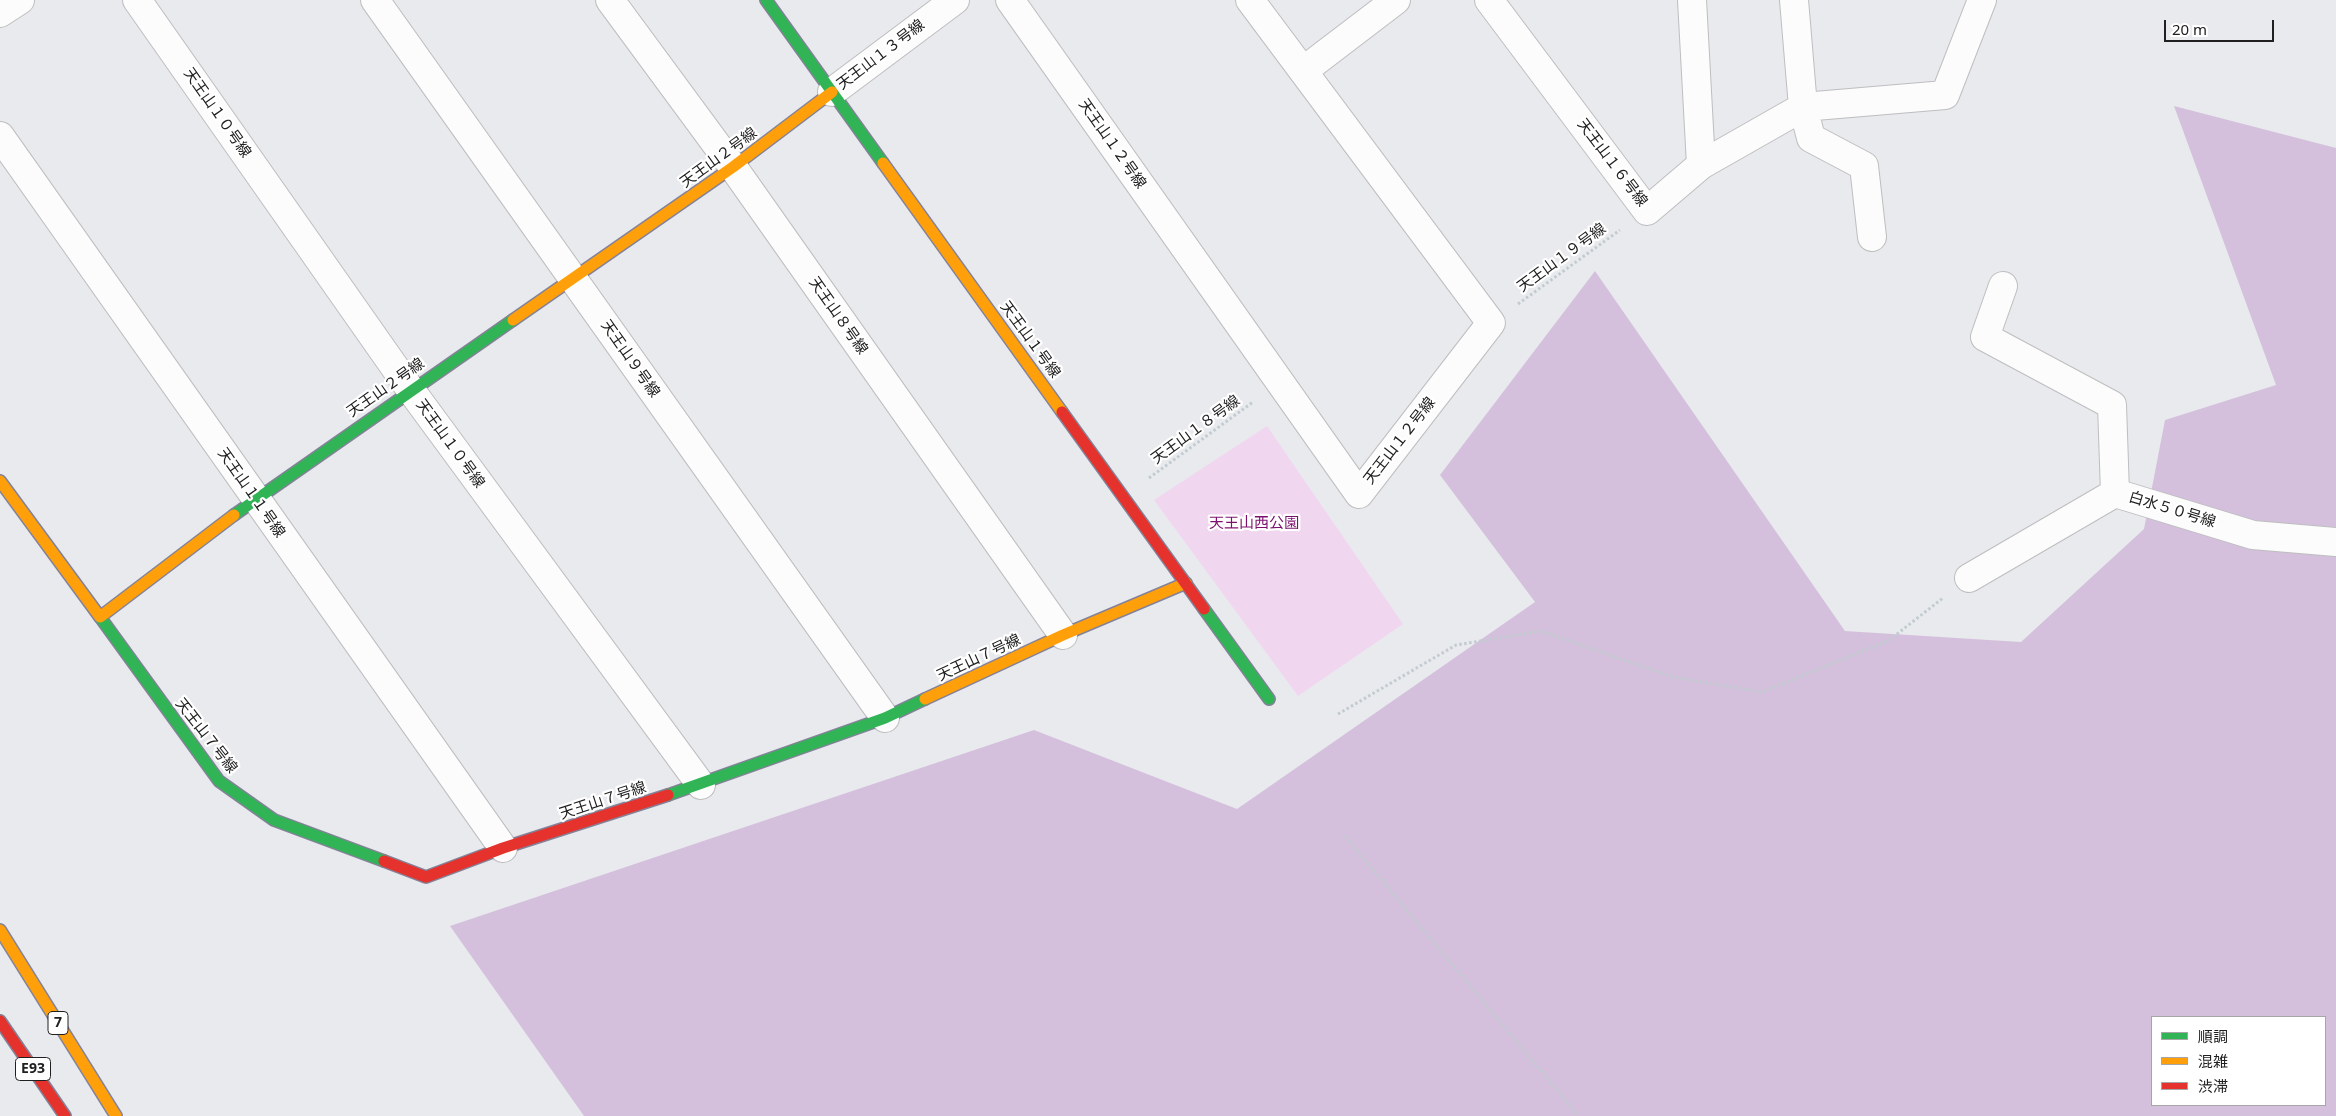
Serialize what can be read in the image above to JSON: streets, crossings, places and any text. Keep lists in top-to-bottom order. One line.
{"streets":{"main road":["天王山２号線","天王山１号線","天王山７号線","7","E93"],"street":["天王山１３号線","天王山１０号線","天王山１２号線","天王山１６号線","天王山８号線","天王山９号線","天王山１１号線","白水５０号線"],"path":["天王山１９号線","天王山１８号線"]},"crossings":[["天王山１３号線","天王山２号線"],["天王山１３号線","天王山１号線"],["天王山１０号線","天王山２号線"],["天王山１０号線","天王山７号線"],["天王山１２号線","天王山１９号線"],["天王山１２号線","天王山１８号線"],["天王山２号線","天王山８号線"],["天王山２号線","天王山１号線"],["天王山２号線","天王山９号線"],["天王山２号線","天王山１１号線"],["天王山２号線","天王山７号線"],["天王山１６号線","天王山１９号線"],["天王山８号線","天王山７号線"],["天王山１号線","天王山１８号線"],["天王山１号線","天王山７号線"],["天王山９号線","天王山７号線"],["天王山１１号線","天王山７号線"]],"parks":["天王山西公園"],"legend":["順調","混雑","渋滞"],"scale_bar":"20 m"}
